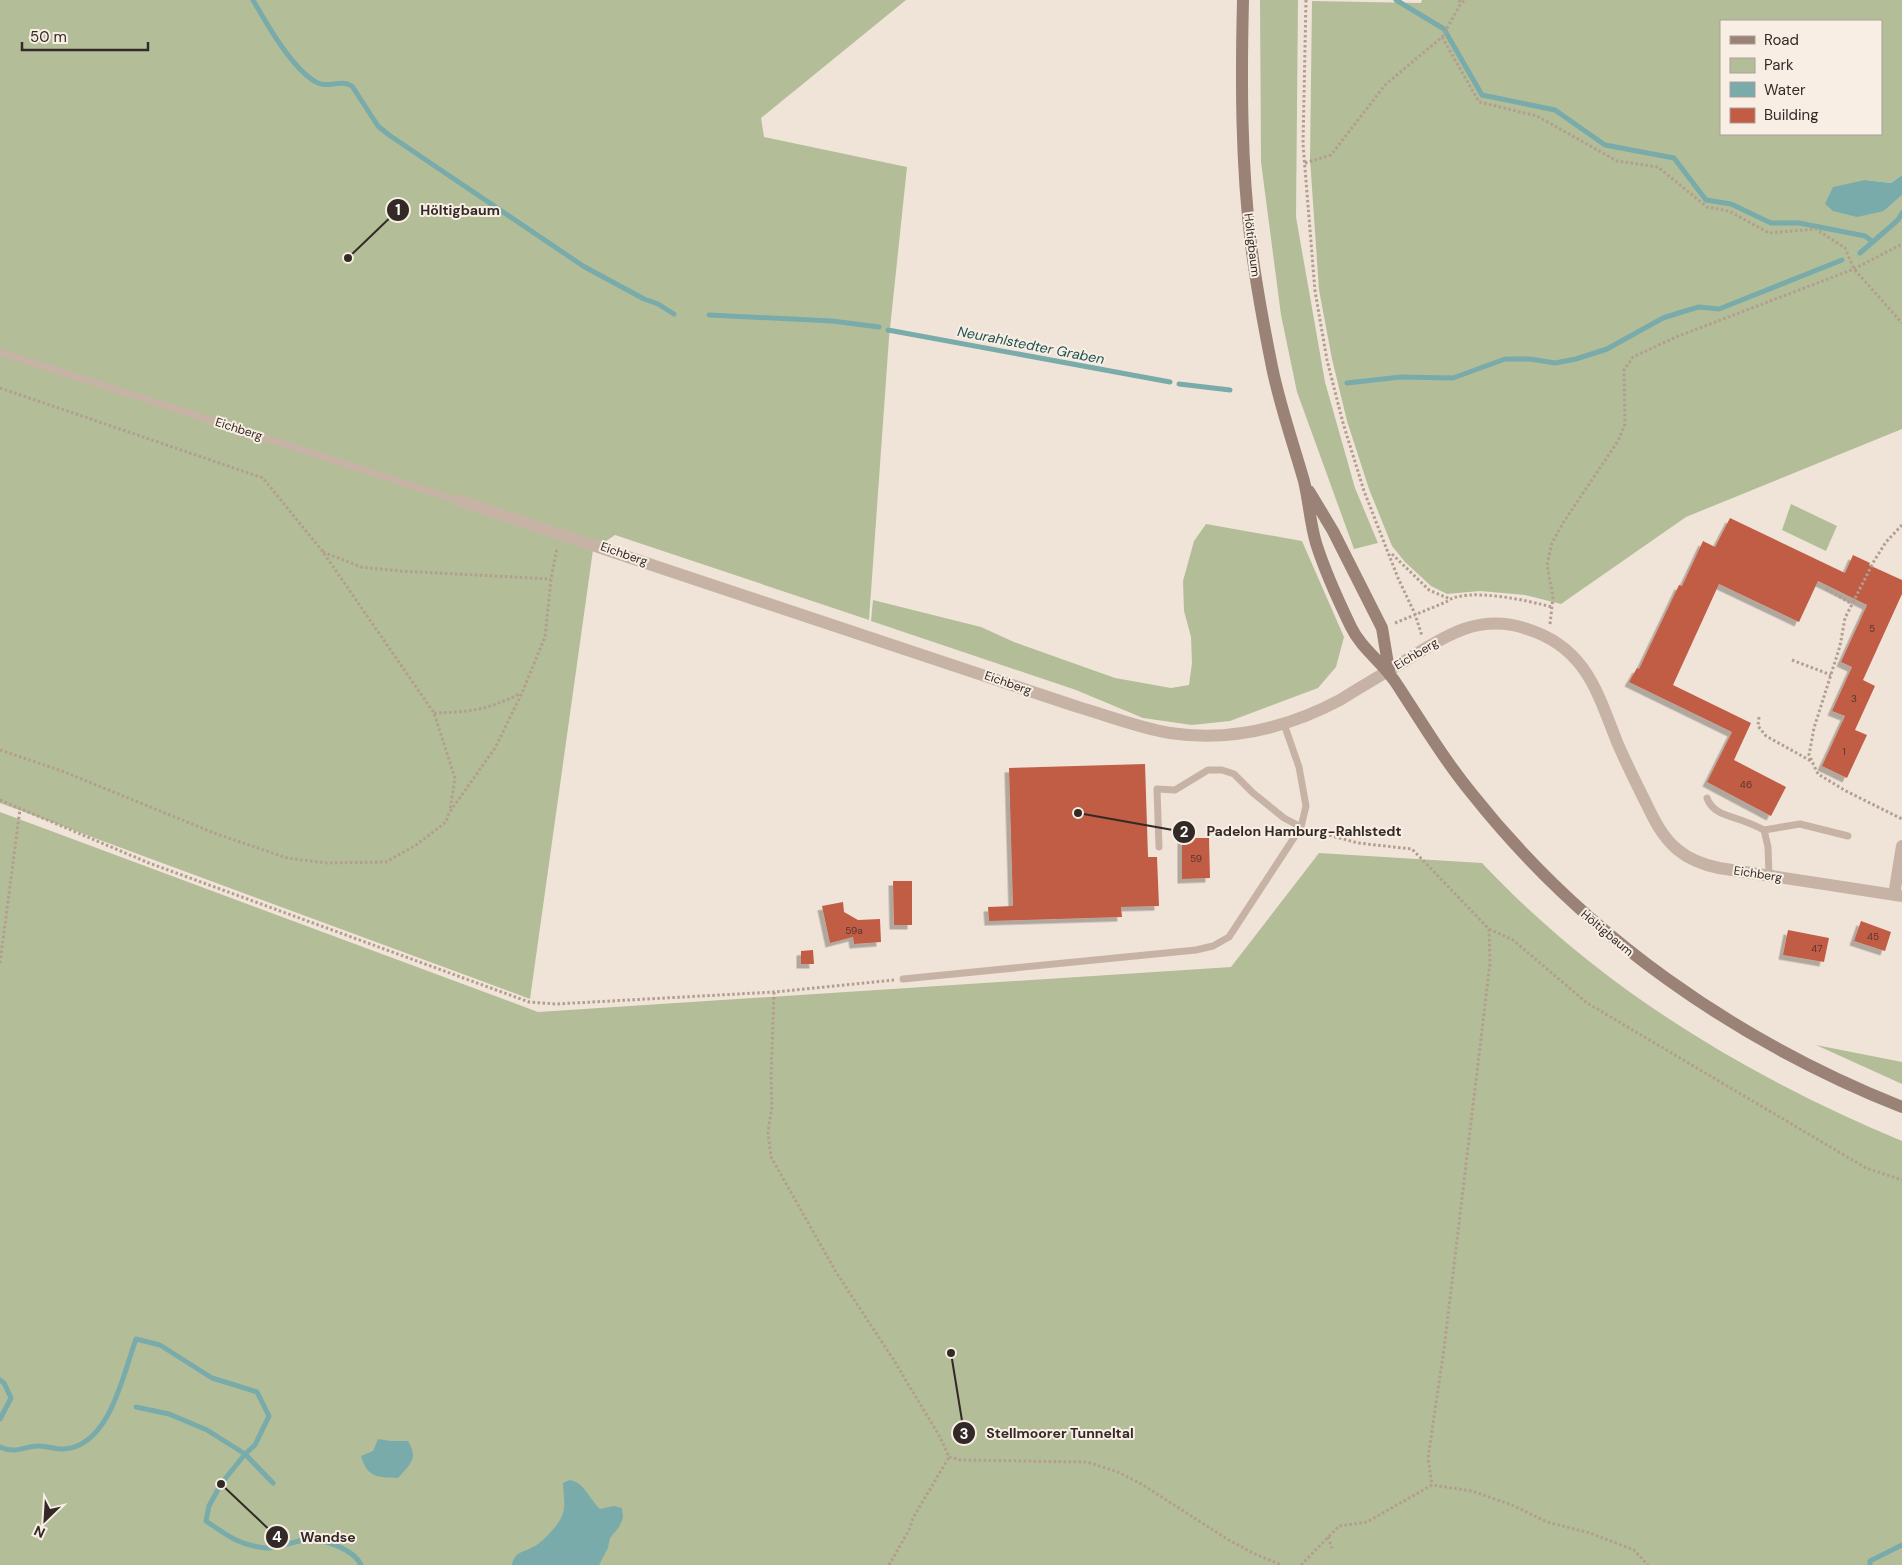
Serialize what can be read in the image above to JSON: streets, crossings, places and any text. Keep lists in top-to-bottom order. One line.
{"streets":{"main road":["Höltigbaum"],"street":["Eichberg"]},"crossings":[["Höltigbaum","Eichberg"]],"water":["Neurahlstedter Graben"],"places":["Höltigbaum","Padelon Hamburg-Rahlstedt","Stellmoorer Tunneltal","Wandse"],"house_numbers":["5","3","1","46","59","59a","45","47"],"legend":["Road","Park","Water","Building"],"scale_bar":"50 m","north":"bottom left"}
